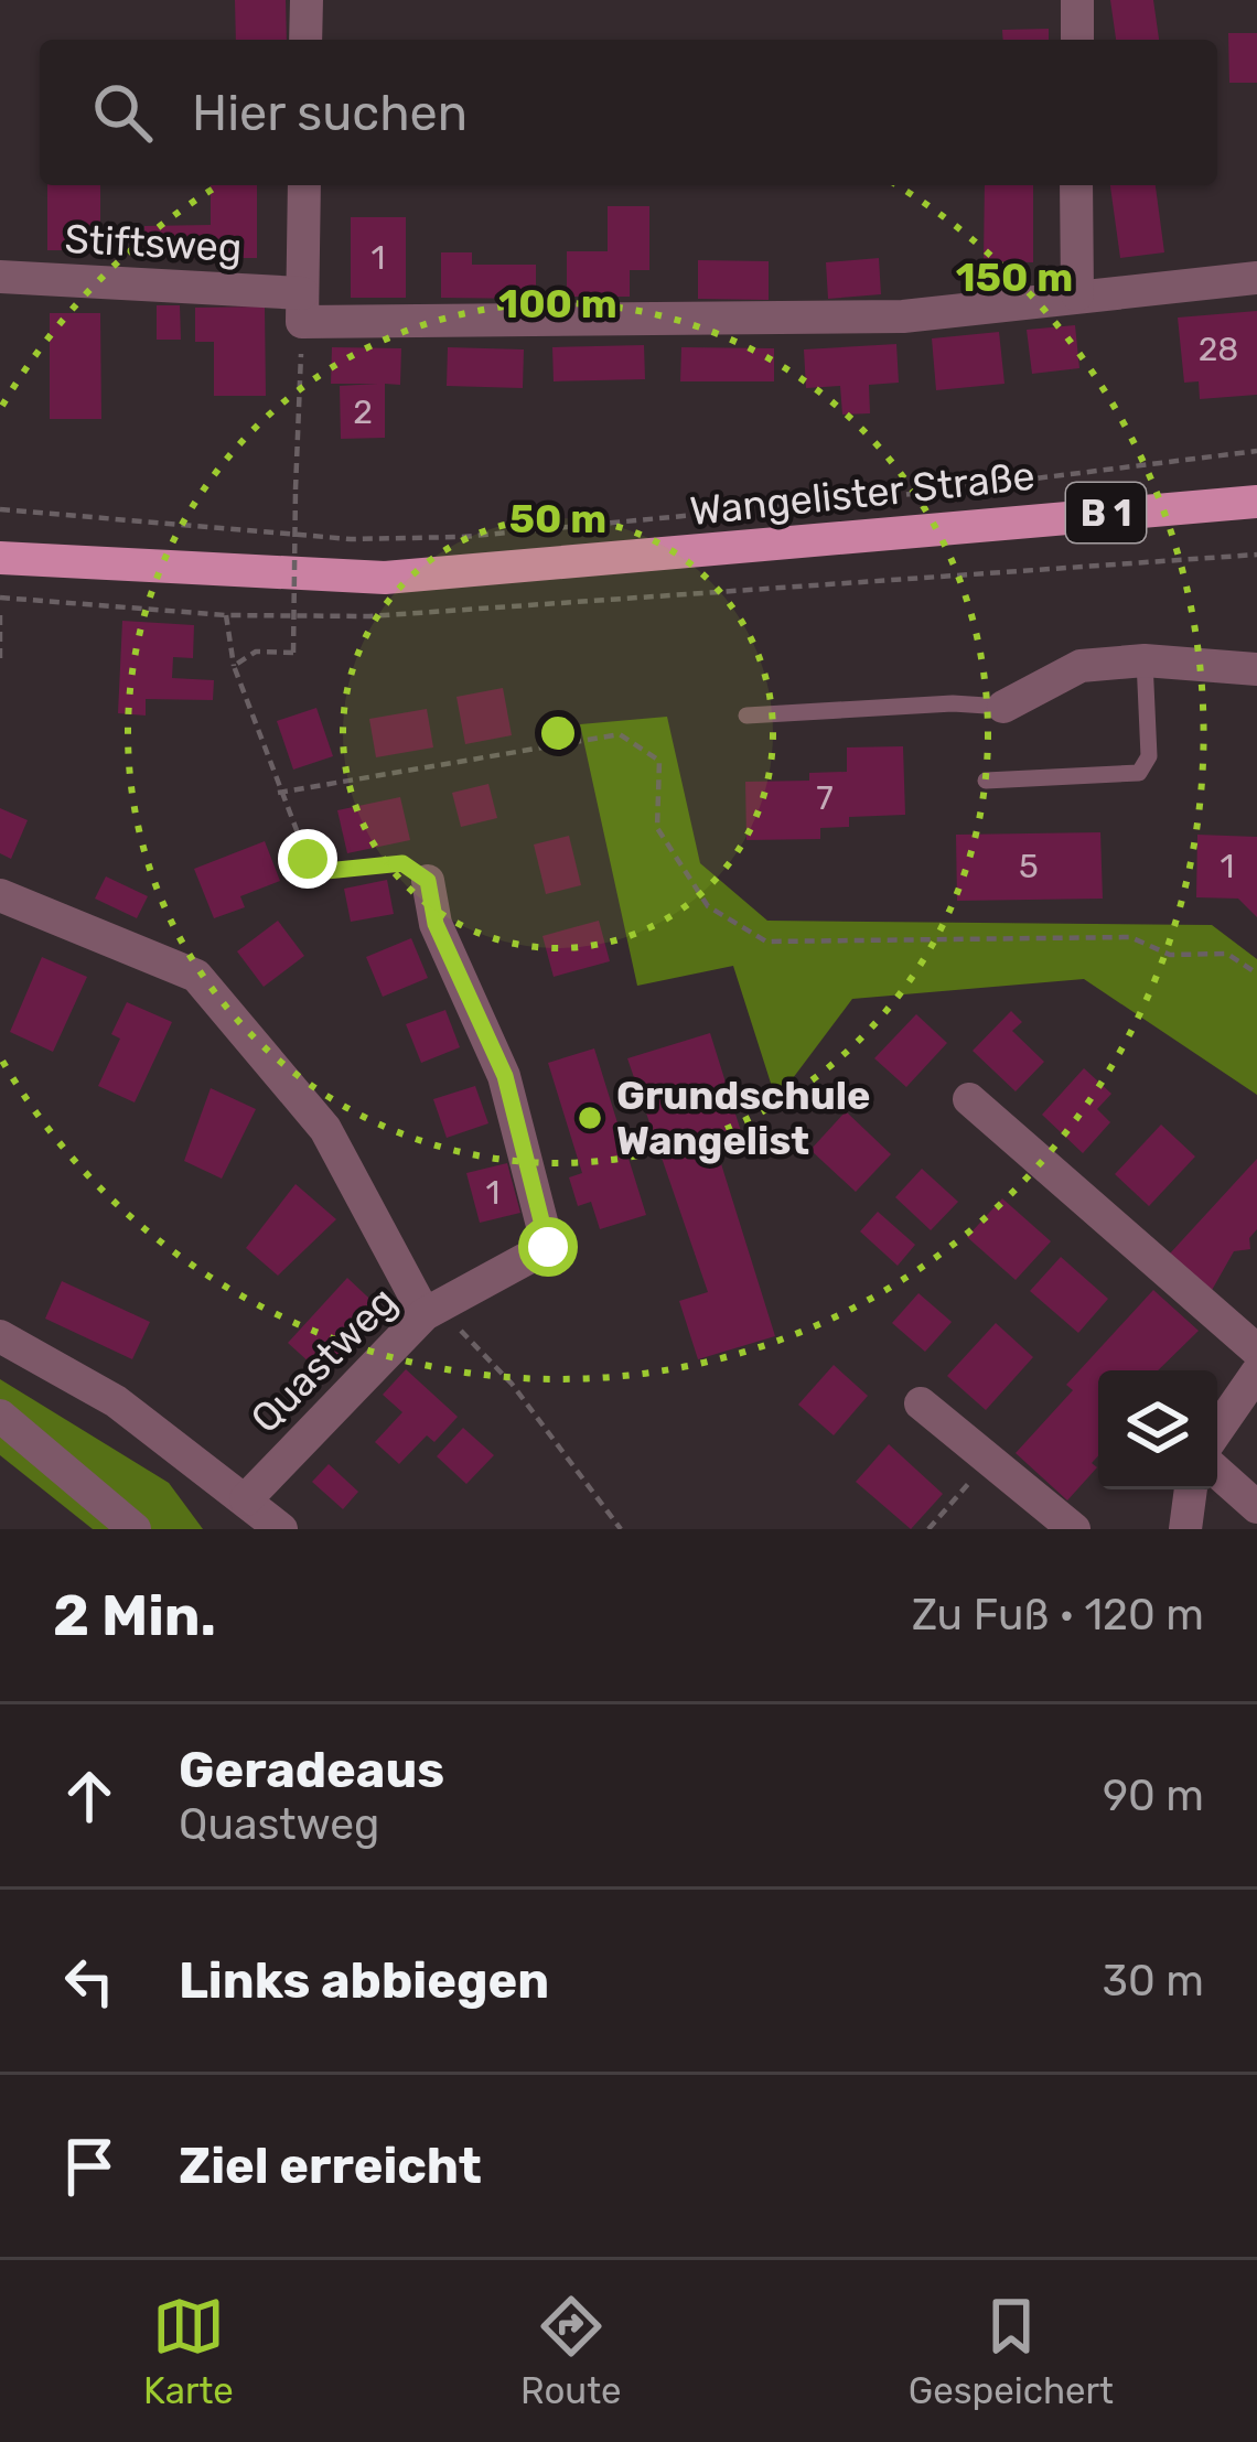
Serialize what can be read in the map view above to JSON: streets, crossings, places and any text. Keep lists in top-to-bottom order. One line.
{"streets":{"main road":["Wangelister Straße","B 1"],"street":["Stiftsweg","Quastweg"]},"places":["Grundschule Wangelist"],"house_numbers":["1","28","2","7","5","1","1"],"page":{"search":"Hier suchen","heading":["2 Min.","Zu Fuß · 120 m"],"list":[["Geradeaus","Quastweg","90 m"],["Links abbiegen","30 m"],"Ziel erreicht"],"nav":["Karte","Route","Gespeichert"]},"rings":["150 m","100 m","50 m"]}
